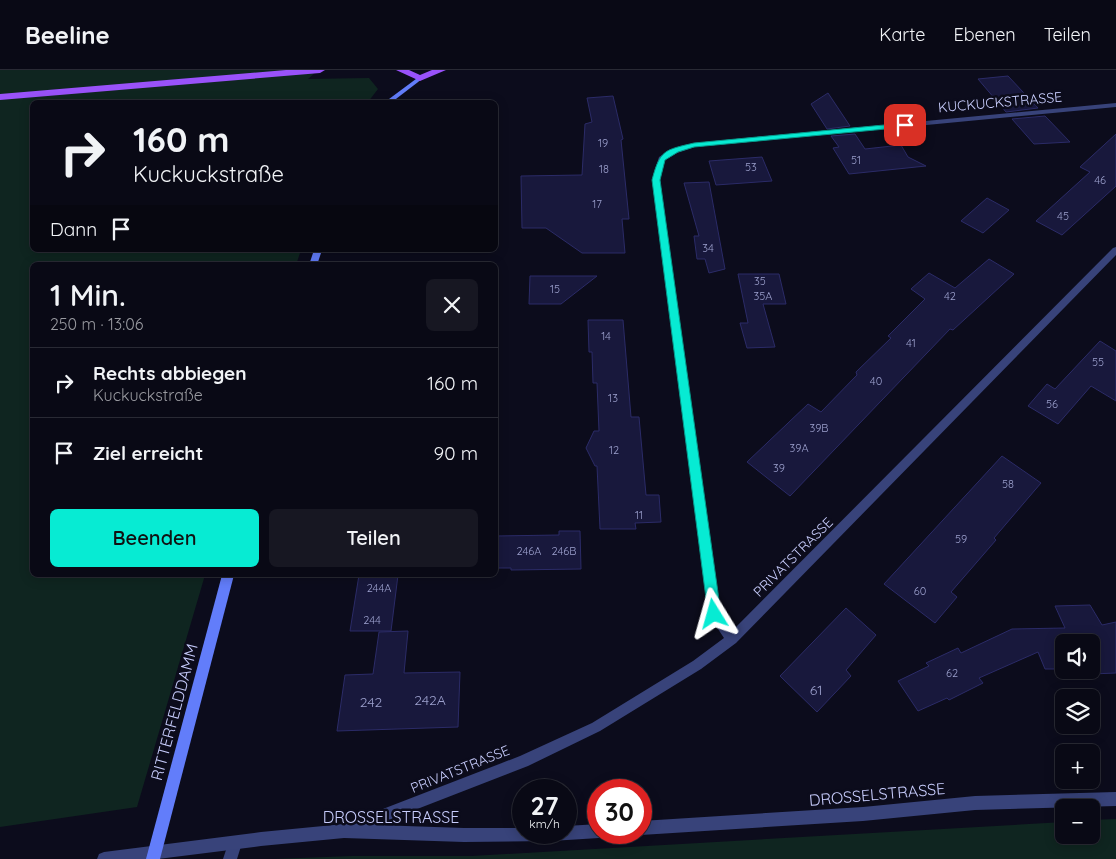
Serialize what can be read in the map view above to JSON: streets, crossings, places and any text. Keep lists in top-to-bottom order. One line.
{"streets":{"main road":["RITTERFELDDAMM"],"street":["KUCKUCKSTRASSE","PRIVATSTRASSE","DROSSELSTRASSE"]},"crossings":[["KUCKUCKSTRASSE","PRIVATSTRASSE"],["PRIVATSTRASSE","DROSSELSTRASSE"],["RITTERFELDDAMM","DROSSELSTRASSE"]],"house_numbers":["19","51","53","18","46","17","45","34","35","15","35A","42","14","41","55","40","13","56","39B","39A","12","39","58","11","59","246A","246B","244A","60","244","62","61","242A","242"],"page":{"header":"Beeline","nav":["Karte","Ebenen","Teilen"],"turn":["160 m","Kuckuckstraße"],"then":"Dann","heading":["1 Min.","250 m · 13:06"],"list":[{"name":"Rechts abbiegen","note":"Kuckuckstraße","value":"160 m"},{"name":"Ziel erreicht","value":"90 m"}],"buttons":["Beenden","Teilen"],"map_buttons":["+","−"],"speed":"27 km/h","limit":"30"}}
